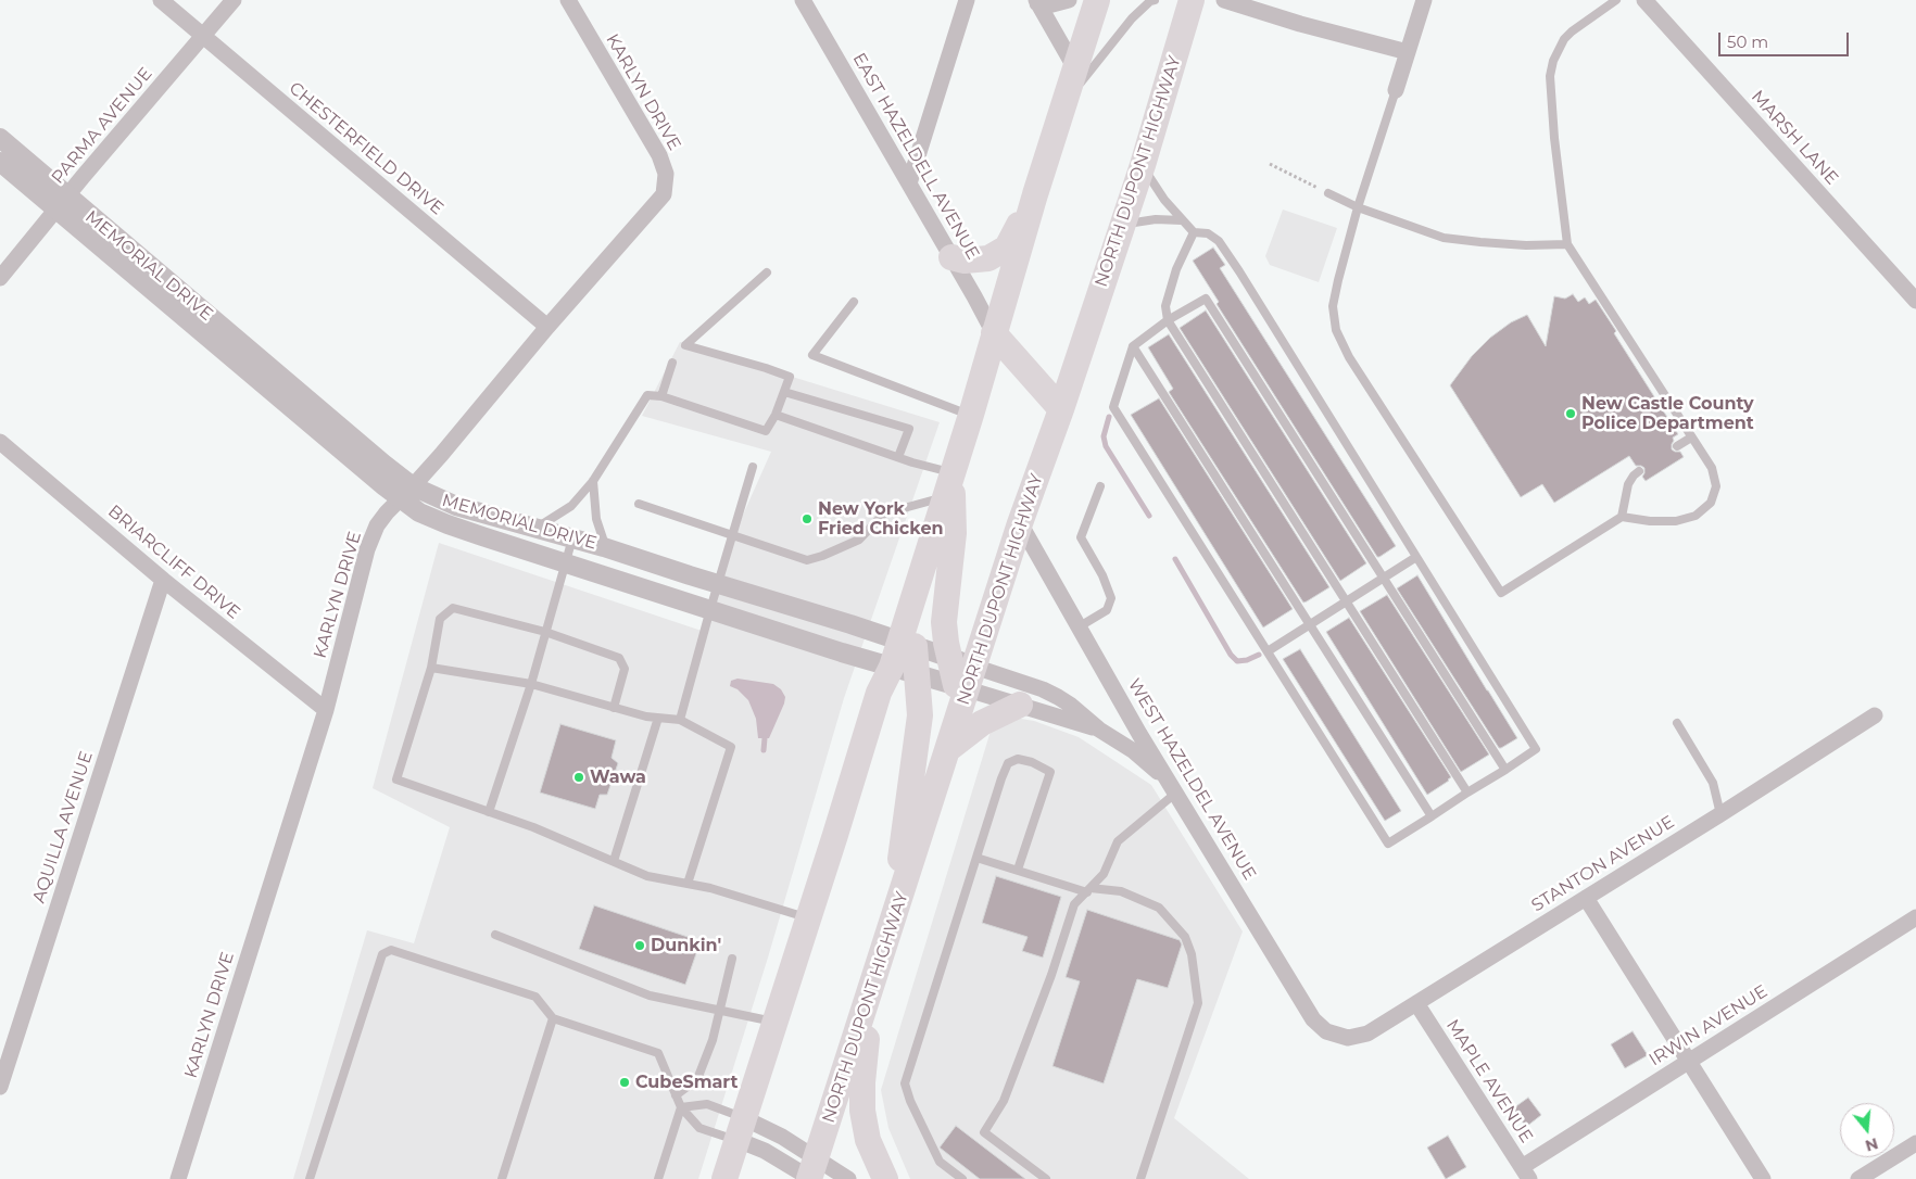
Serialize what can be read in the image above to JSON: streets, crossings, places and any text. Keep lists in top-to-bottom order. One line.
{"streets":{"highway":["NORTH DUPONT HIGHWAY"],"street":["KARLYN DRIVE","PARMA AVENUE","MARSH LANE","CHESTERFIELD DRIVE","EAST HAZELDELL AVENUE","MEMORIAL DRIVE","BRIARCLIFF DRIVE","WEST HAZELDEL AVENUE","AQUILLA AVENUE","STANTON AVENUE","IRWIN AVENUE","MAPLE AVENUE"]},"crossings":[["KARLYN DRIVE","CHESTERFIELD DRIVE"],["KARLYN DRIVE","MEMORIAL DRIVE"],["KARLYN DRIVE","BRIARCLIFF DRIVE"],["PARMA AVENUE","CHESTERFIELD DRIVE"],["PARMA AVENUE","MEMORIAL DRIVE"],["NORTH DUPONT HIGHWAY","MEMORIAL DRIVE"],["NORTH DUPONT HIGHWAY","WEST HAZELDEL AVENUE"],["MEMORIAL DRIVE","WEST HAZELDEL AVENUE"],["BRIARCLIFF DRIVE","AQUILLA AVENUE"],["WEST HAZELDEL AVENUE","STANTON AVENUE"],["STANTON AVENUE","MAPLE AVENUE"],["IRWIN AVENUE","MAPLE AVENUE"]],"places":["New Castle County Police Department","New York Fried Chicken","Wawa","Dunkin'","CubeSmart"],"scale_bar":"50 m","north":"bottom"}
